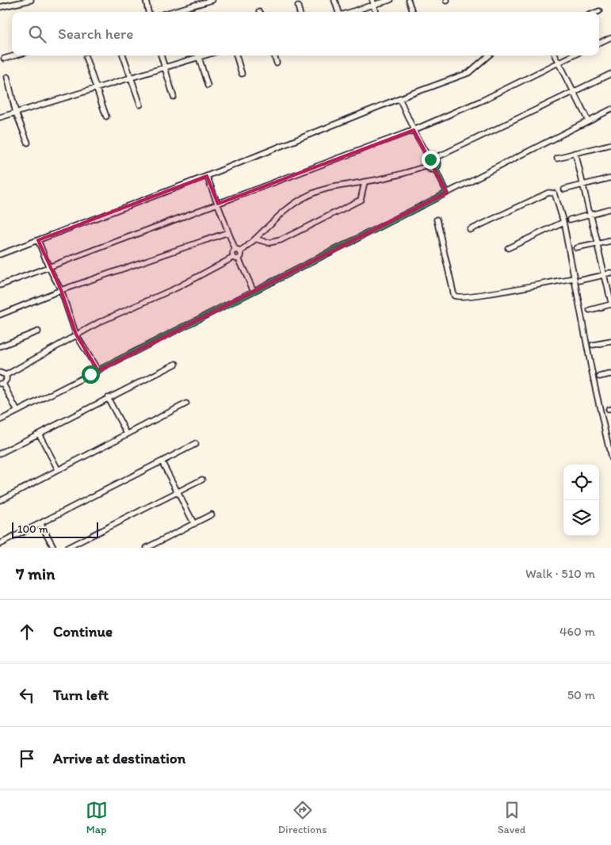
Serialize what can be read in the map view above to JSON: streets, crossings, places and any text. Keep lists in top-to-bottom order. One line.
{"scale_bar":"100 m","page":{"search":"Search here","scale":"100 m","heading":["7 min","Walk · 510 m"],"list":[["Continue","460 m"],["Turn left","50 m"],"Arrive at destination"],"nav":["Map","Directions","Saved"]}}
